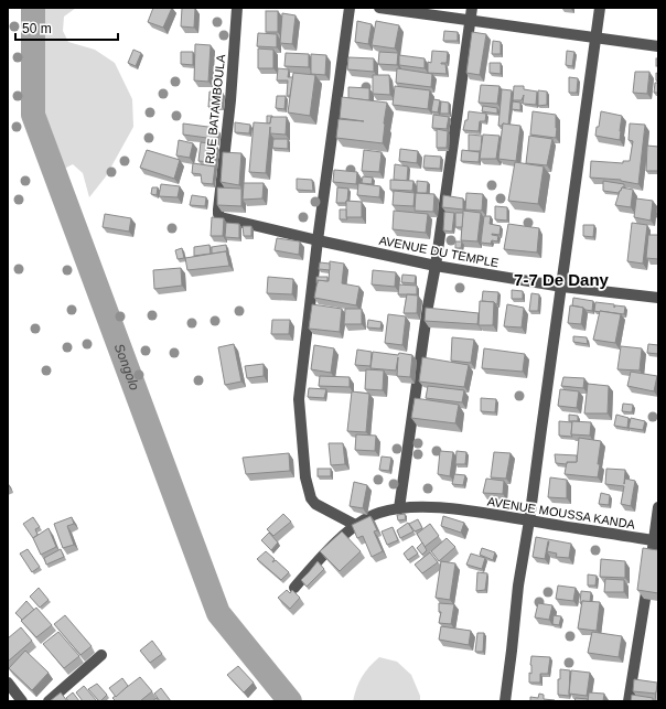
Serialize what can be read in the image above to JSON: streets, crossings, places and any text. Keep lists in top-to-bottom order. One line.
{"streets":{"street":["RUE BATAMBOULA","AVENUE DU TEMPLE","AVENUE MOUSSA KANDA"]},"crossings":[["RUE BATAMBOULA","AVENUE DU TEMPLE"]],"districts":["7-7 De Dany"],"water":["Songolo"],"scale_bar":"50 m"}
